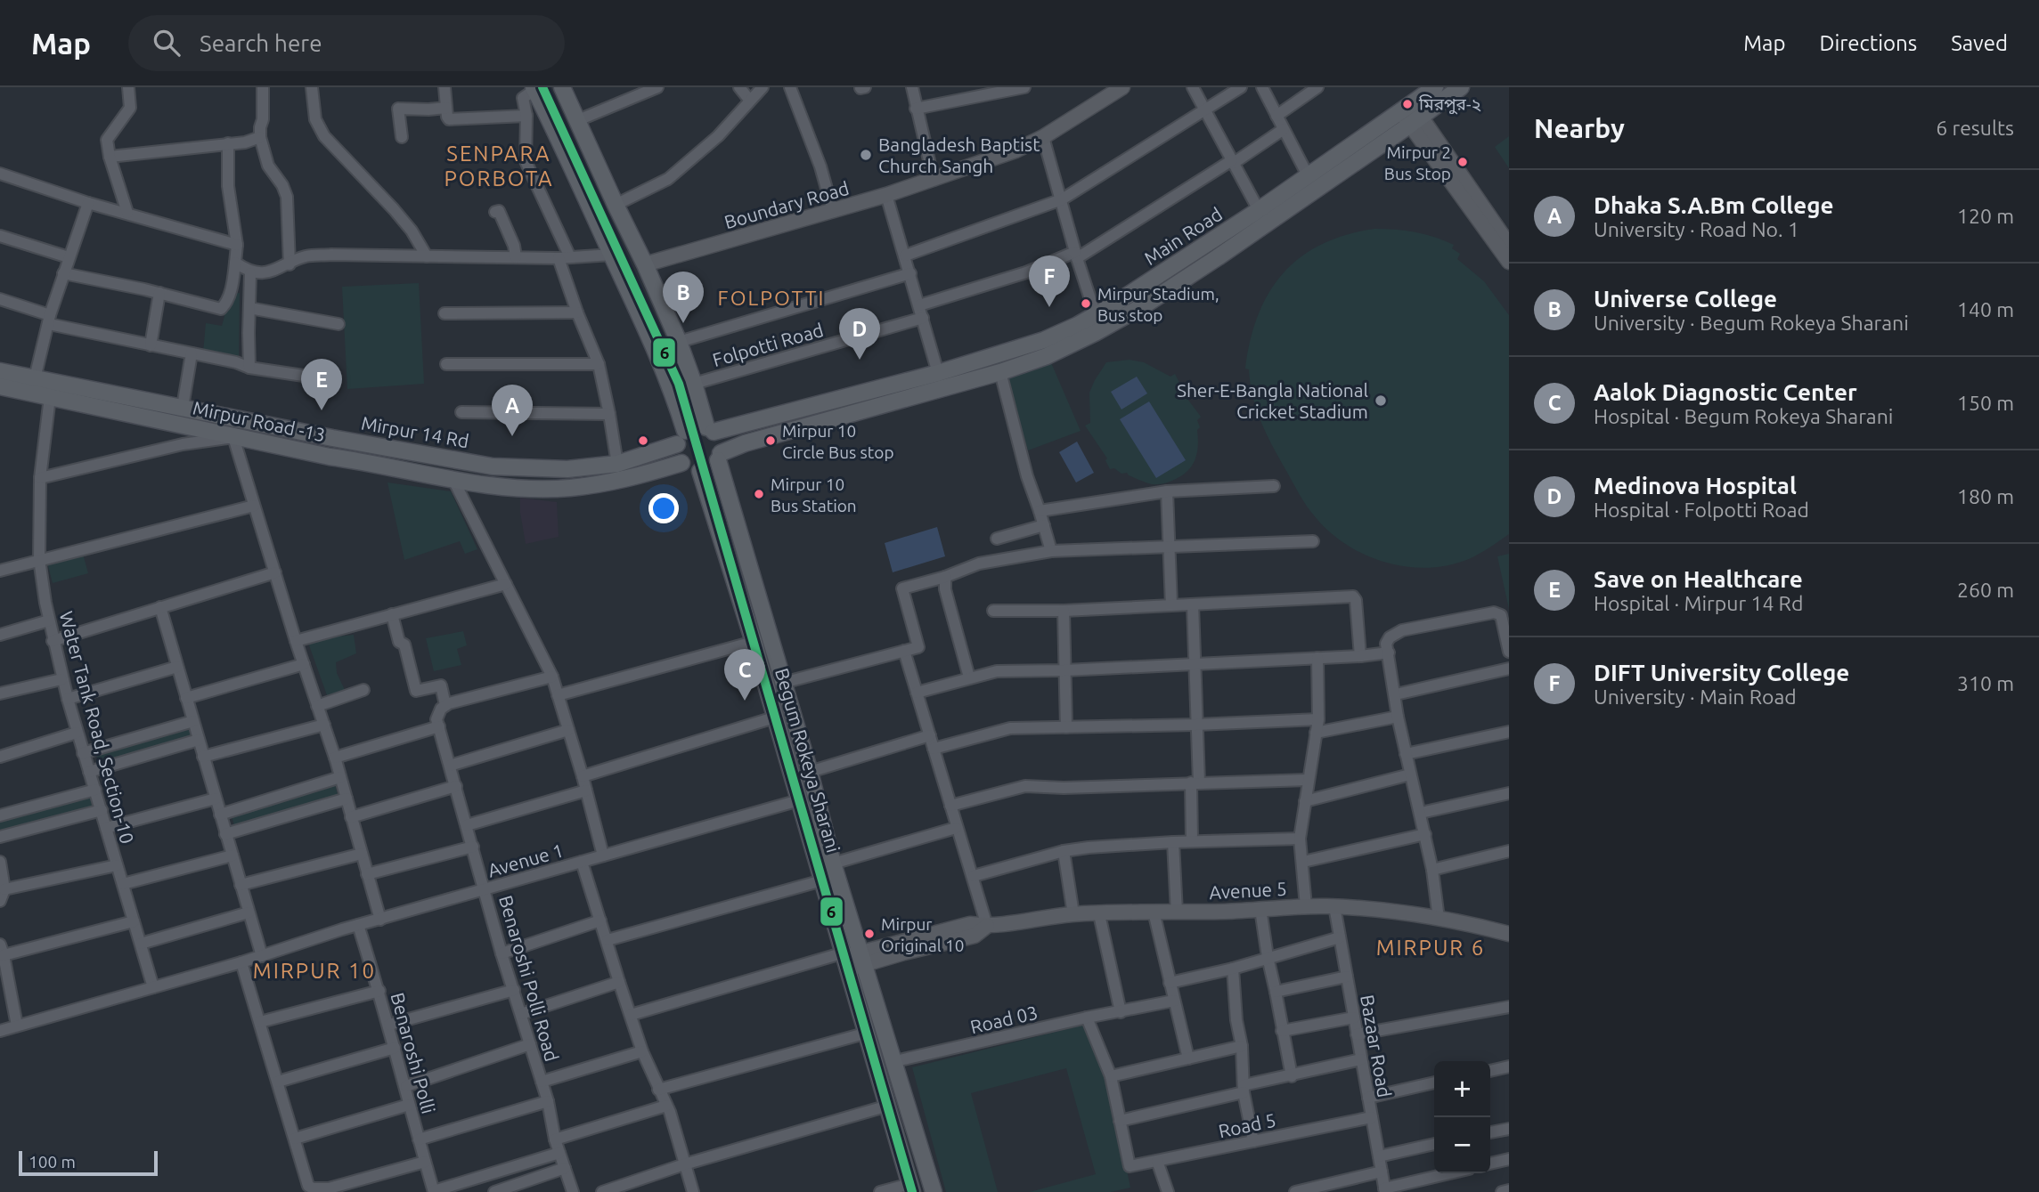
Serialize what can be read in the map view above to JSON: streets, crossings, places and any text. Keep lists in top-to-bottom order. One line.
{"streets":{"main road":["Main Road","Mirpur Road -13","Mirpur 14 Rd","Begum Rokeya Sharani"],"street":["Boundary Road","Folpotti Road","Water Tank Road, Section-10","Avenue 1","Avenue 5","Benaroshi Polli Road","Road 03","Bazaar Road","Benaroshi Polli","Road 5"]},"crossings":[["Main Road","Mirpur Road -13"],["Main Road","Mirpur 14 Rd"],["Main Road","Begum Rokeya Sharani"],["Mirpur Road -13","Mirpur 14 Rd"],["Mirpur Road -13","Water Tank Road, Section-10"],["Mirpur Road -13","Begum Rokeya Sharani"],["Mirpur 14 Rd","Begum Rokeya Sharani"],["Water Tank Road, Section-10","Avenue 1"],["Begum Rokeya Sharani","Avenue 1"],["Begum Rokeya Sharani","Avenue 5"],["Begum Rokeya Sharani","Road 03"],["Avenue 1","Benaroshi Polli Road"],["Avenue 1","Benaroshi Polli"],["Avenue 5","Bazaar Road"],["Bazaar Road","Road 5"]],"districts":["SENPARA PORBOTA","FOLPOTTI","MIRPUR 6","MIRPUR 10"],"places":["মিরপুর-২","Bangladesh Baptist Church Sangh","Mirpur 2 Bus Stop","Mirpur Stadium, Bus stop","Sher-E-Bangla National Cricket Stadium","Mirpur 10 Circle Bus stop","Mirpur 10 Bus Station","Mirpur Original 10"],"lines":["metro line 6"],"scale_bar":"100 m","page":{"header":"Map","search":"Search here","nav":["Map","Directions","Saved"],"heading":["Nearby","6 results"],"list":[{"mark":"A","name":"Dhaka S.A.Bm College","note":"University · Road No. 1","value":"120 m"},{"mark":"B","name":"Universe College","note":"University · Begum Rokeya Sharani","value":"140 m"},{"mark":"C","name":"Aalok Diagnostic Center","note":"Hospital · Begum Rokeya Sharani","value":"150 m"},{"mark":"D","name":"Medinova Hospital","note":"Hospital · Folpotti Road","value":"180 m"},{"mark":"E","name":"Save on Healthcare","note":"Hospital · Mirpur 14 Rd","value":"260 m"},{"mark":"F","name":"DIFT University College","note":"University · Main Road","value":"310 m"}],"pins":["F","B","D","E","A","C"],"map_buttons":["+","−"],"scale":"100 m"}}
